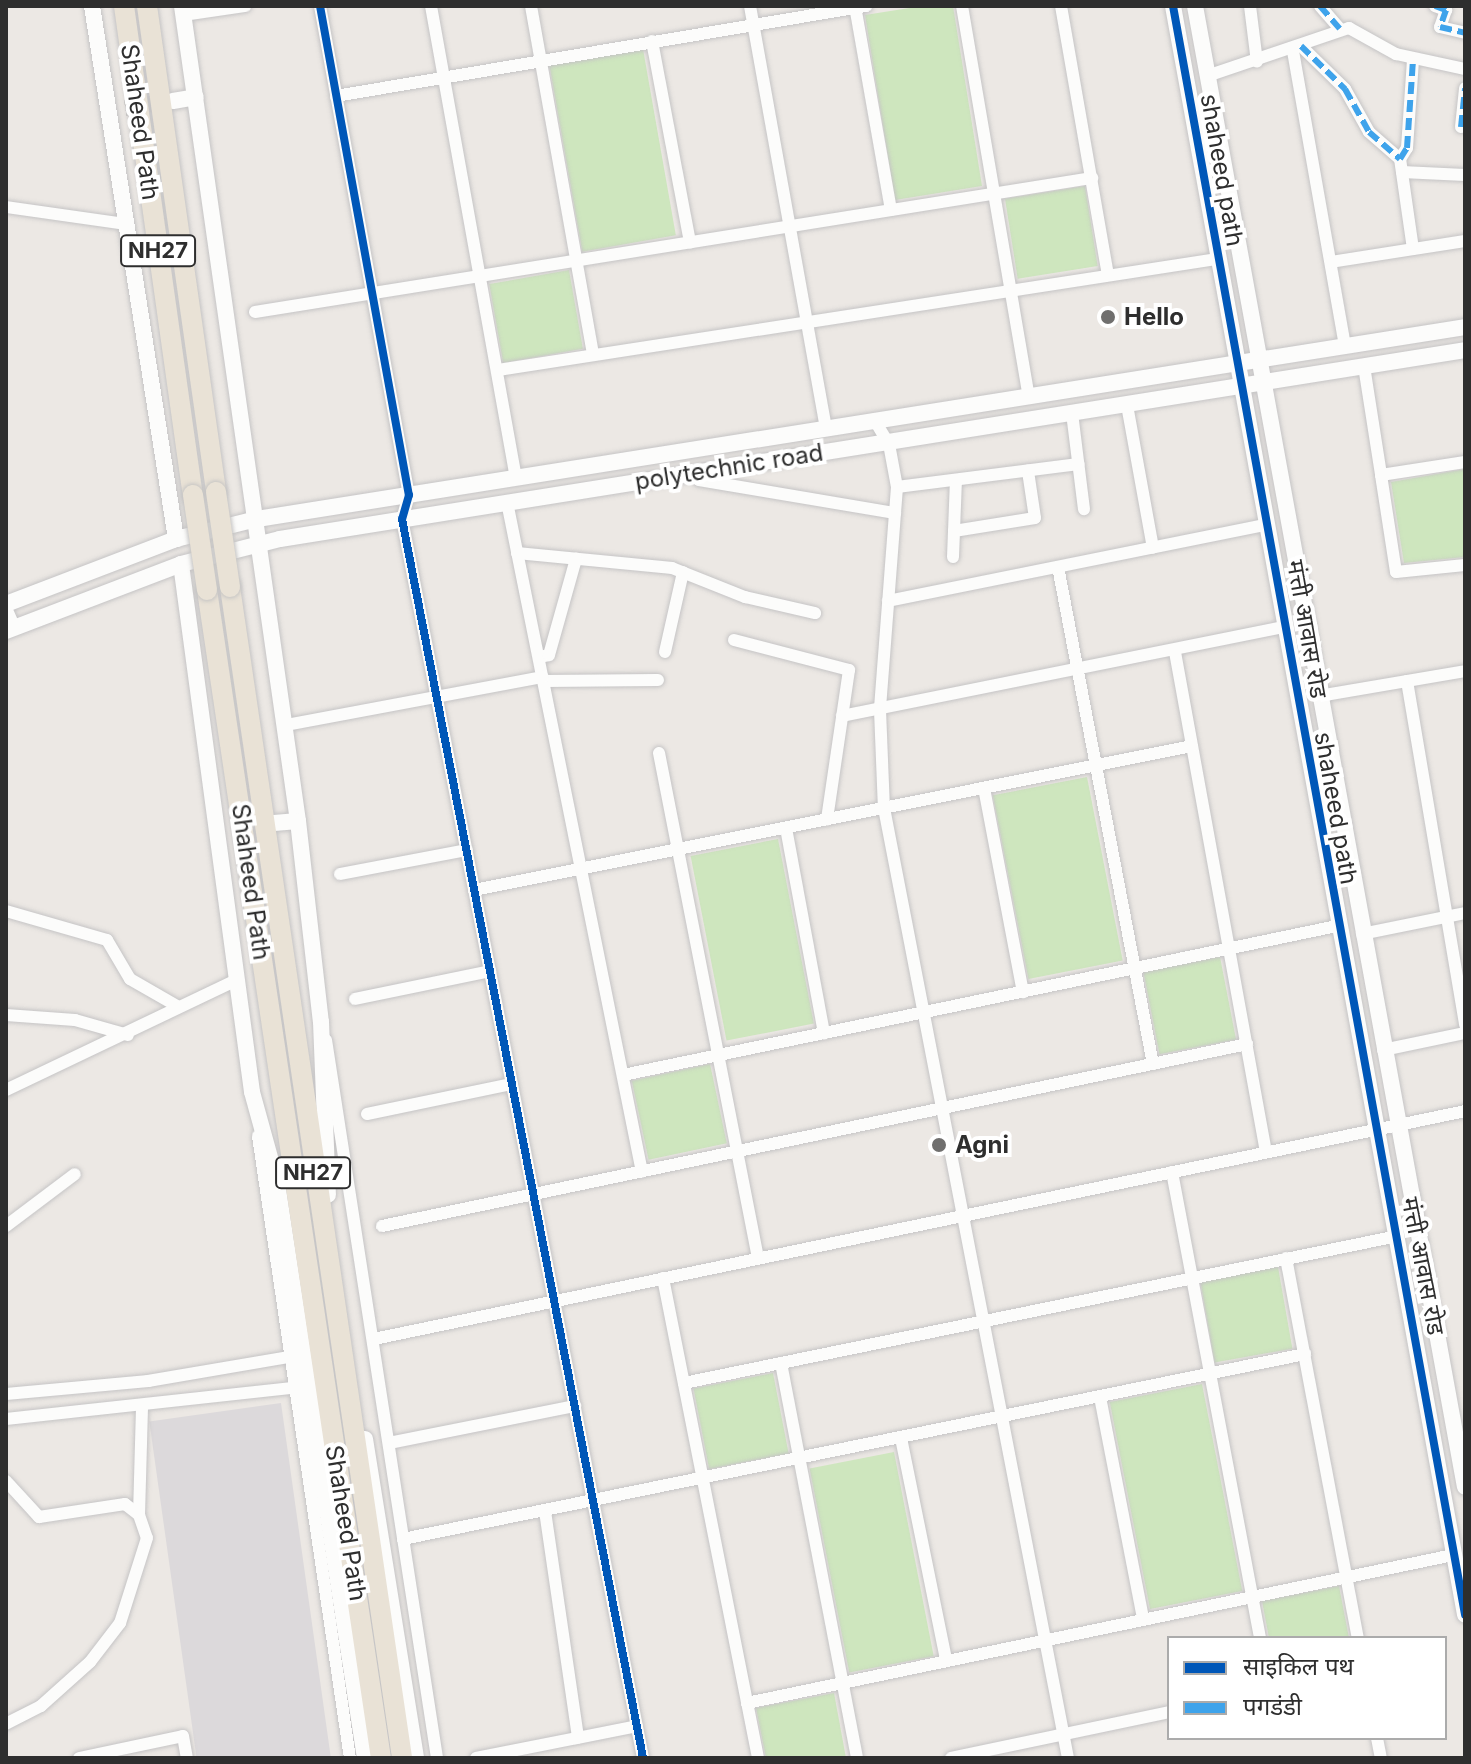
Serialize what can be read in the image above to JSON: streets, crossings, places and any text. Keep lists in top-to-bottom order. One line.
{"streets":{"highway":["Shaheed Path","NH27"],"street":["shaheed path","polytechnic road","मंत्ती आवास रोड"]},"crossings":[["shaheed path","polytechnic road"],["polytechnic road","मंत्ती आवास रोड"]],"places":["Hello","Agni"],"legend":["साइकिल पथ","पगडंडी"]}
